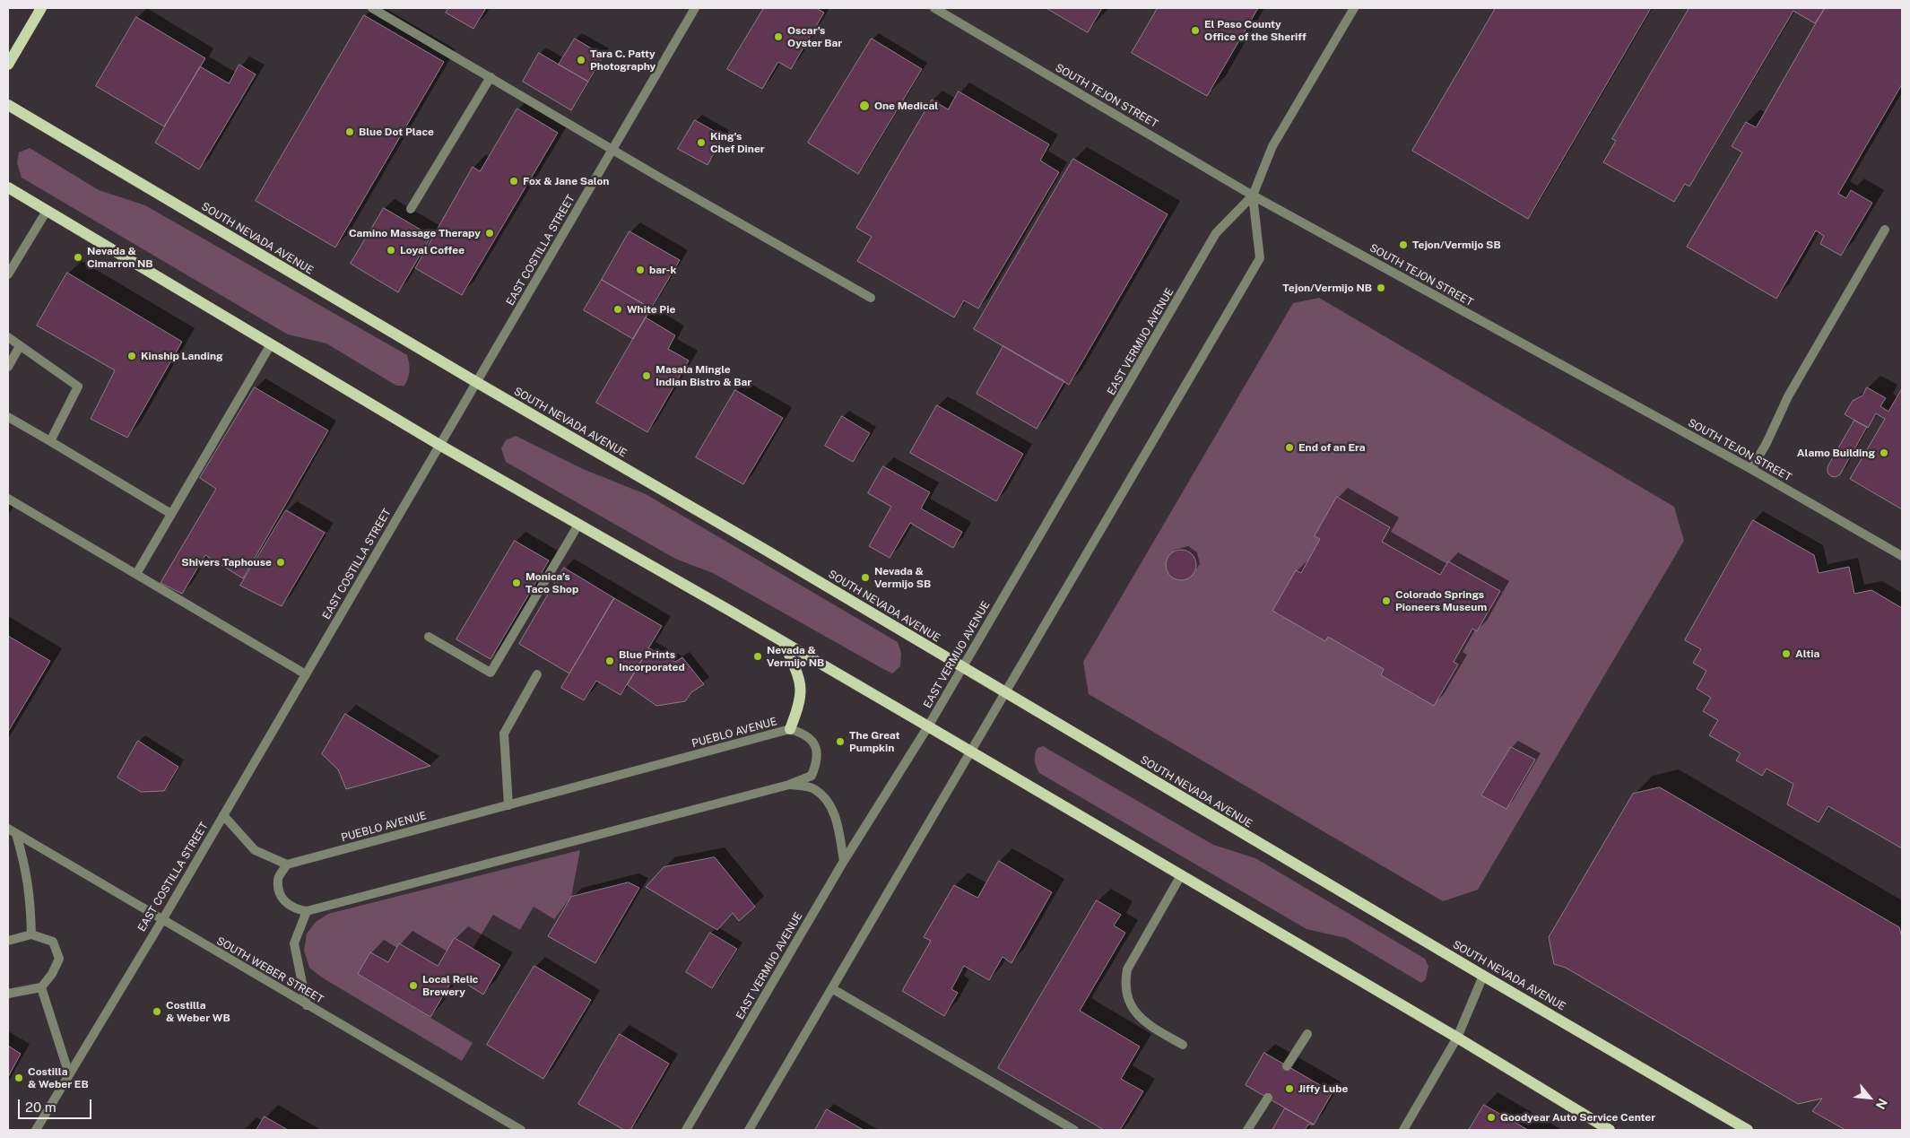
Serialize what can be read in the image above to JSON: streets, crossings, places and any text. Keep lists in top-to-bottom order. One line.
{"streets":{"main road":["SOUTH NEVADA AVENUE"],"street":["SOUTH TEJON STREET","EAST COSTILLA STREET","EAST VERMIJO AVENUE","PUEBLO AVENUE","SOUTH WEBER STREET"]},"crossings":[["SOUTH TEJON STREET","EAST VERMIJO AVENUE"],["SOUTH NEVADA AVENUE","EAST COSTILLA STREET"],["SOUTH NEVADA AVENUE","EAST VERMIJO AVENUE"],["EAST COSTILLA STREET","SOUTH WEBER STREET"]],"places":["El Paso County Office of the Sheriff","Oscar's Oyster Bar","Tara C. Patty Photography","One Medical","Blue Dot Place","King's Chef Diner","Fox & Jane Salon","Camino Massage Therapy","Tejon/Vermijo SB","Loyal Coffee","Nevada & Cimarron NB","bar-k","Tejon/Vermijo NB","White Pie","Kinship Landing","Masala Mingle Indian Bistro & Bar","End of an Era","Alamo Building","Shivers Taphouse","Nevada & Vermijo SB","Monica’s Taco Shop","Colorado Springs Pioneers Museum","Altia","Nevada & Vermijo NB","Blue Prints Incorporated","The Great Pumpkin","Local Relic Brewery","Costilla & Weber WB","Costilla & Weber EB","Jiffy Lube","Goodyear Auto Service Center"],"scale_bar":"20 m","north":"bottom right"}
